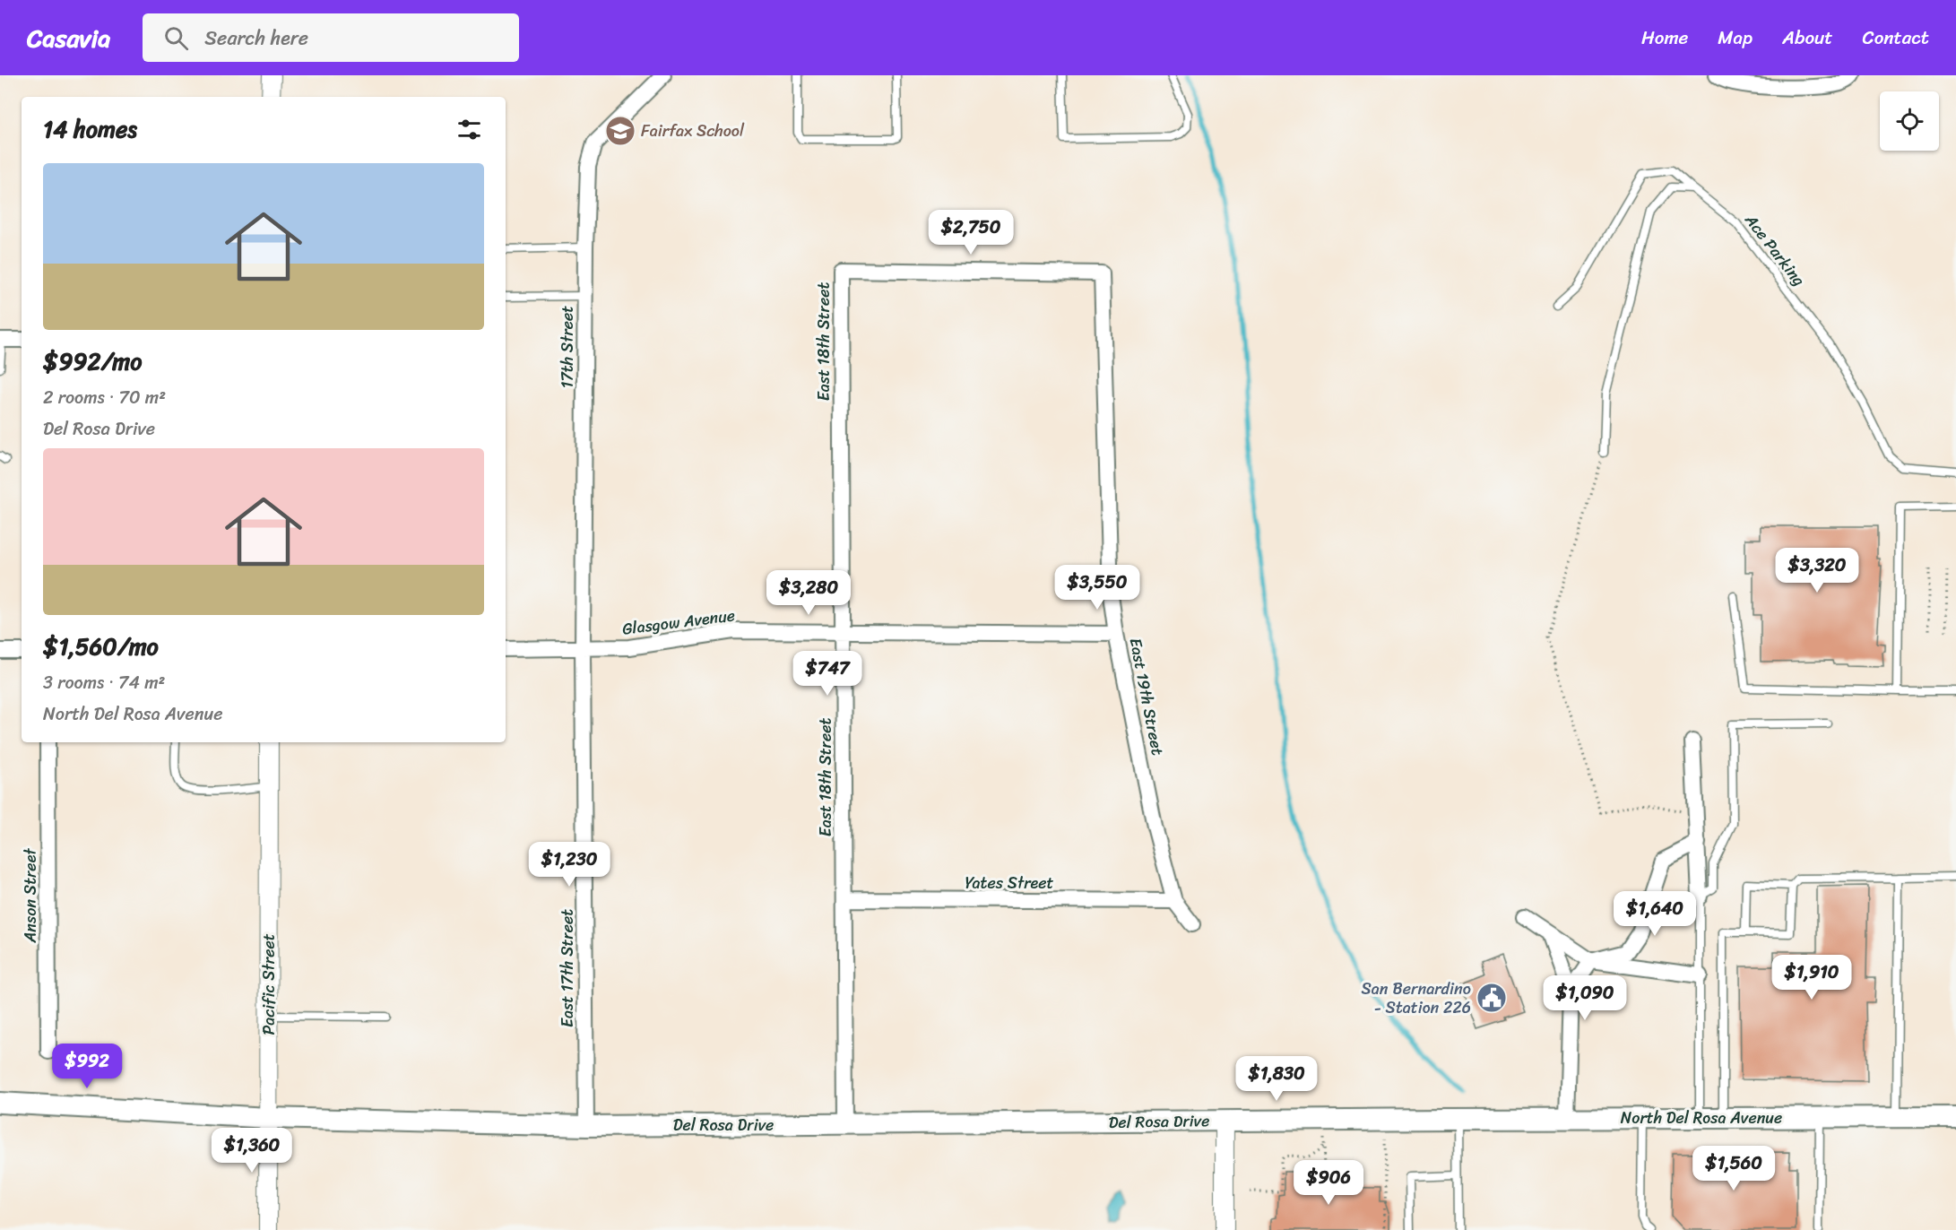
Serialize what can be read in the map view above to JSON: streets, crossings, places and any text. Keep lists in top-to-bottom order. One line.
{"streets":{"main road":["North Del Rosa Avenue","Del Rosa Drive"],"street":["East 18th Street","17th Street","Glasgow Avenue","East 19th Street","Yates Street","Anson Street","East 17th Street","Pacific Street"],"lane":["Ace Parking"]},"crossings":[["East 18th Street","Glasgow Avenue"],["East 18th Street","East 19th Street"],["East 18th Street","Yates Street"],["East 18th Street","Del Rosa Drive"],["17th Street","Glasgow Avenue"],["17th Street","East 17th Street"],["Glasgow Avenue","East 19th Street"],["Glasgow Avenue","East 17th Street"],["East 19th Street","Yates Street"],["East 17th Street","Del Rosa Drive"],["Pacific Street","Del Rosa Drive"],["North Del Rosa Avenue","Del Rosa Drive"]],"places":{"school or university":["Fairfax School"],"public building":["San Bernardino - Station 226"]},"page":{"header":"Casavia","search":"Search here","nav":["Home","Map","About","Contact"],"heading":"14 homes","list":[{"name":"$992/mo","note":"2 rooms · 70 m² · Del Rosa Drive"},{"name":"$1,560/mo","note":"3 rooms · 74 m² · North Del Rosa Avenue"}],"price":["$2,750","$3,320","$3,550","$3,280","$747","$1,230","$1,640","$1,910","$1,090","$992","$1,830","$1,360","$1,560","$906"]}}
